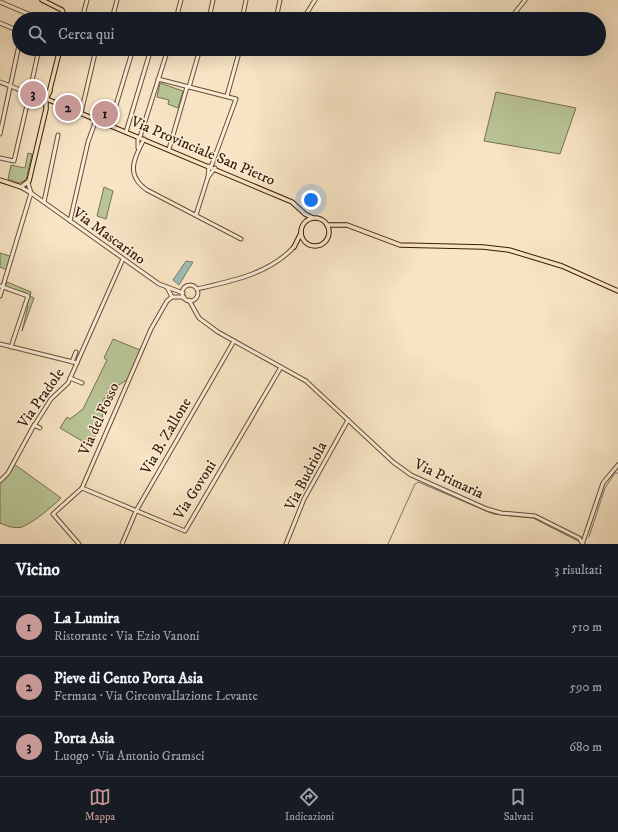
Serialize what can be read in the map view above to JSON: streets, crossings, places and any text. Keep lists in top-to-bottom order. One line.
{"streets":{"main road":["Via Provinciale San Pietro"],"street":["Via Mascarino","Via Pradole","Via del Fosso","Via B. Zallone","Via Budriola","Via Primaria","Via Govoni"]},"crossings":[["Via Mascarino","Via Pradole"],["Via del Fosso","Via Govoni"],["Via B. Zallone","Via Govoni"],["Via Budriola","Via Primaria"],["Via Primaria","Via Govoni"]],"page":{"search":"Cerca qui","pins":["3","2","1"],"heading":["Vicino","3 risultati"],"list":[{"mark":"1","name":"La Lumira","note":"Ristorante · Via Ezio Vanoni","value":"510 m"},{"mark":"2","name":"Pieve di Cento Porta Asia","note":"Fermata · Via Circonvallazione Levante","value":"590 m"},{"mark":"3","name":"Porta Asia","note":"Luogo · Via Antonio Gramsci","value":"680 m"}],"nav":["Mappa","Indicazioni","Salvati"]}}
